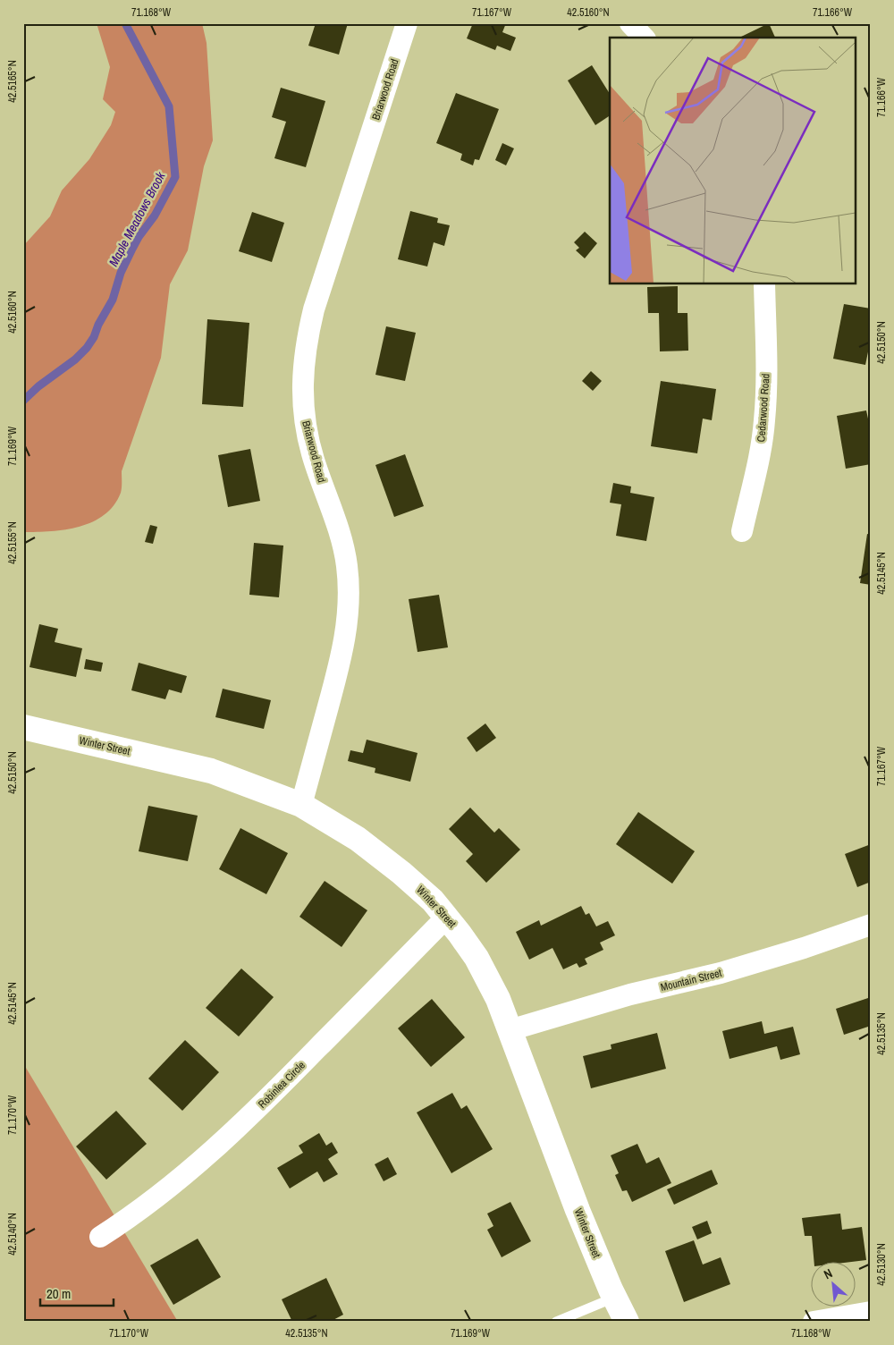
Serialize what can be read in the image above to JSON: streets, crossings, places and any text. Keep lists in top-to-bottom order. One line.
{"streets":{"street":["Briarwood Road","Cedarwood Road","Winter Street","Mountain Street","Robinlea Circle"]},"crossings":[["Briarwood Road","Winter Street"],["Winter Street","Mountain Street"],["Winter Street","Robinlea Circle"]],"water":["Maple Meadows Brook"],"scale_bar":"20 m","north":"top left","coordinates":["71.168°W","71.167°W","42.5160°N","71.166°W","42.5165°N","42.5150°N","71.169°W","42.5155°N","42.5145°N","42.5135°N","71.170°W","42.5140°N","42.5130°N"]}
